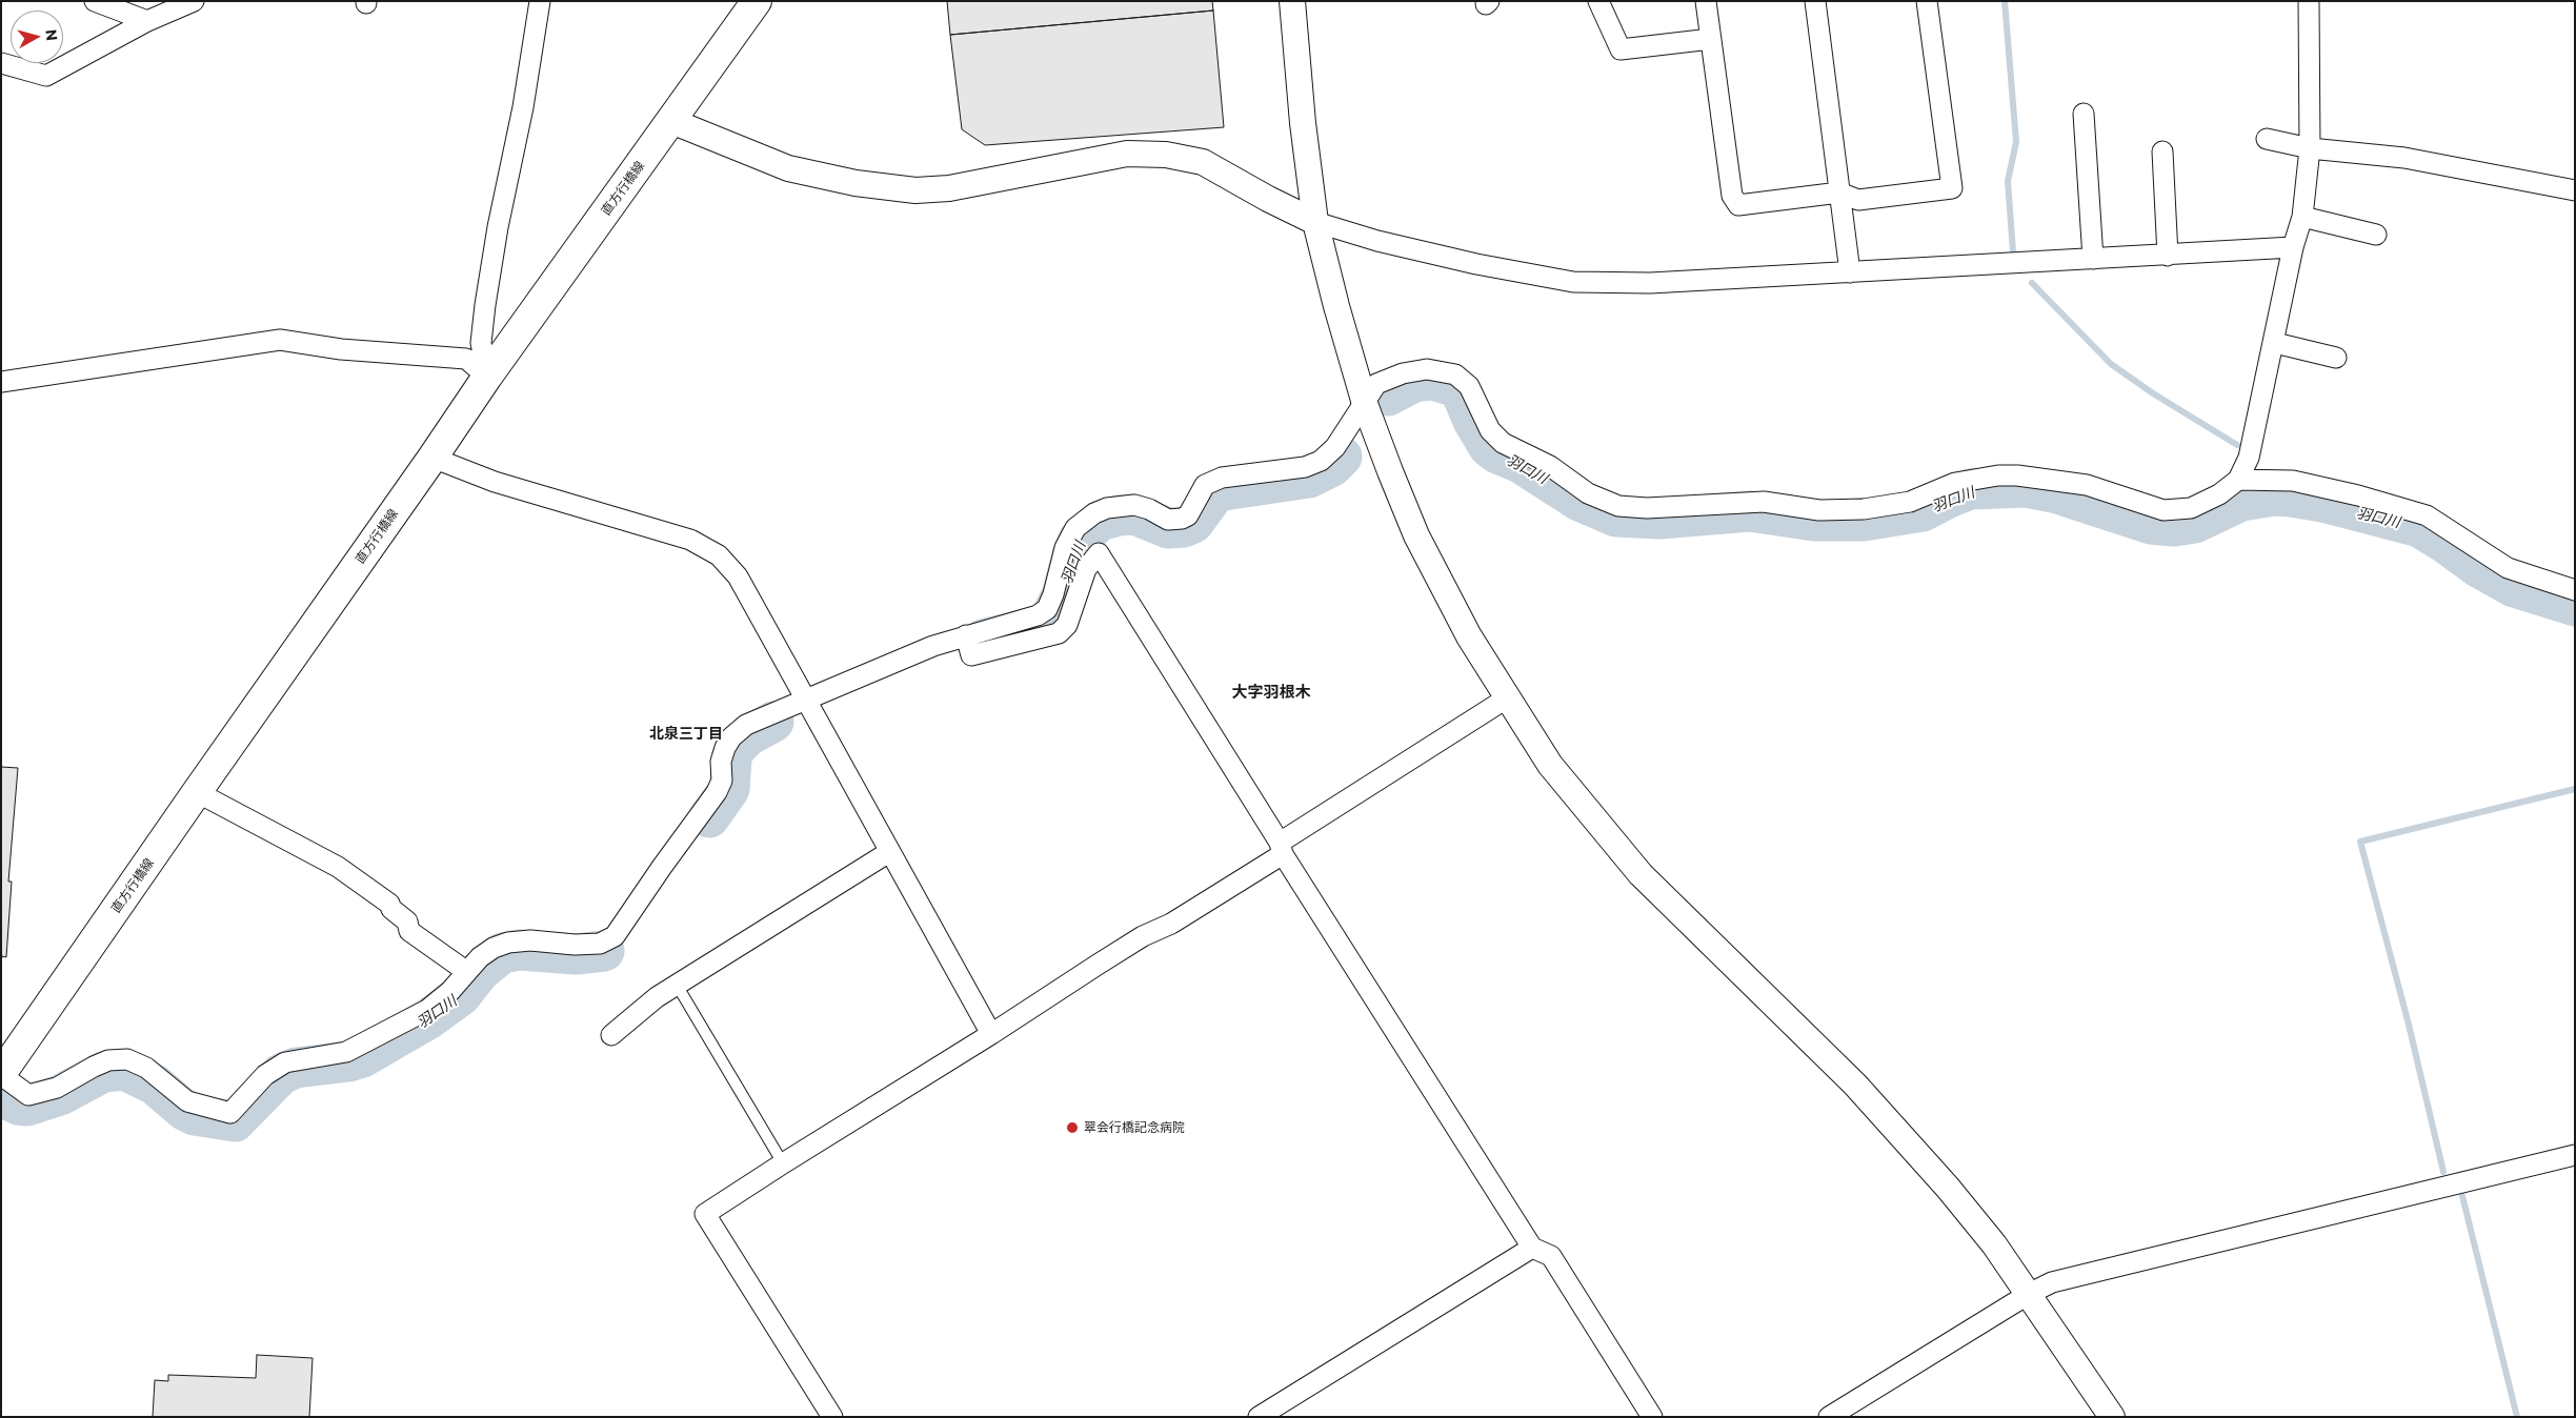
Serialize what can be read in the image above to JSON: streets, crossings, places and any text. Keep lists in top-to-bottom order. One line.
{"streets":{"main road":["直方行橋線"]},"districts":["大字羽根木","北泉三丁目"],"water":["羽口川"],"places":["翠会行橋記念病院"],"north":"right"}
